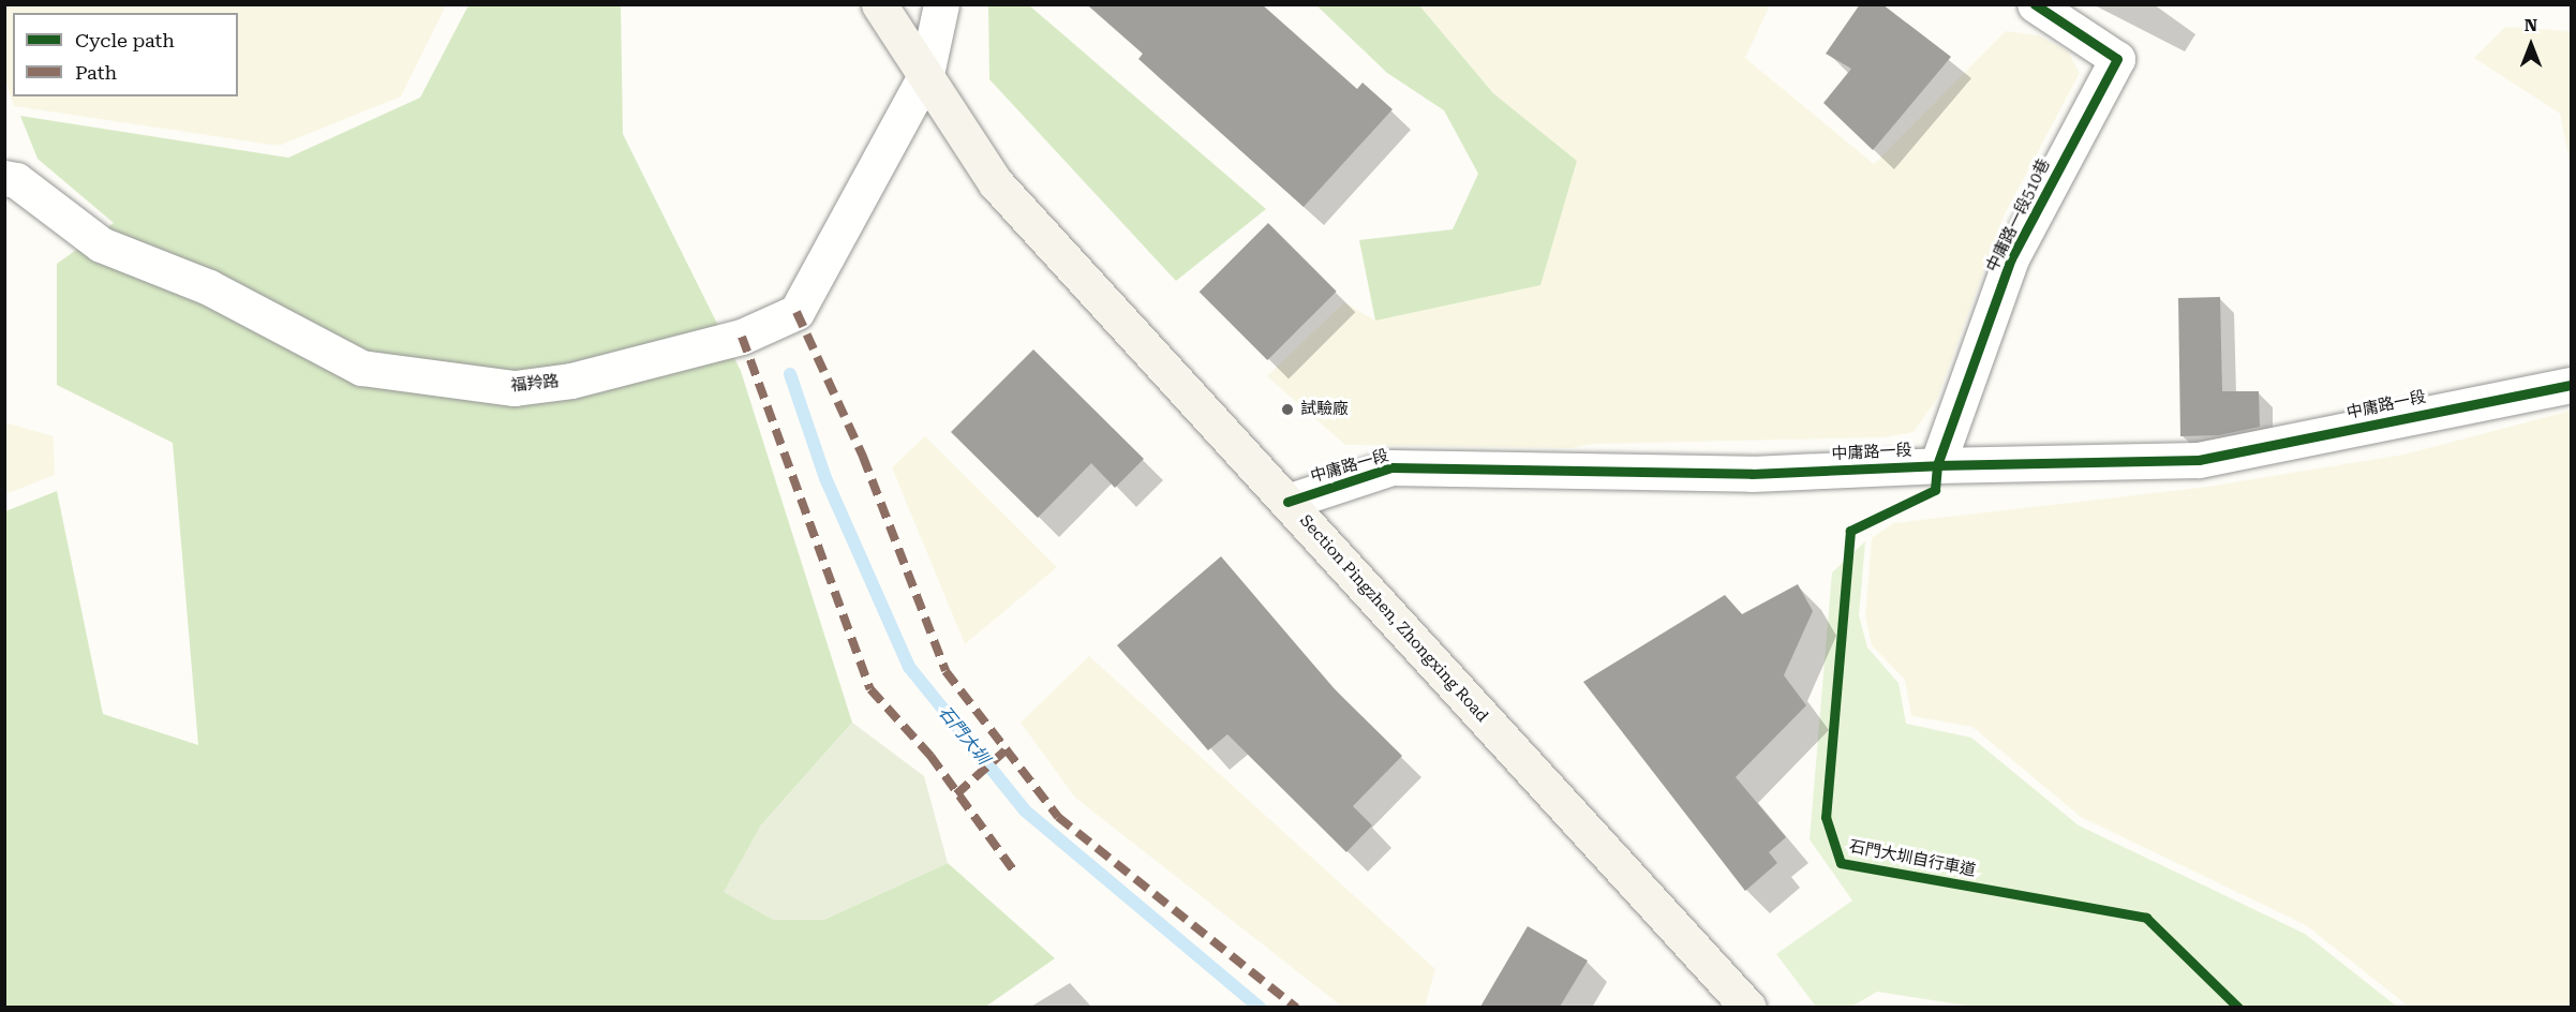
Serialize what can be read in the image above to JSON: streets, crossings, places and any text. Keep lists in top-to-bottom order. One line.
{"streets":{"street":["中庸路一段510巷","福羚路","中庸路一段","Section Pingzhen, Zhongxing Road"],"cycle path":["石門大圳自行車道"]},"crossings":[["中庸路一段510巷","中庸路一段"],["福羚路","Section Pingzhen, Zhongxing Road"],["中庸路一段","Section Pingzhen, Zhongxing Road"]],"water":["石門大圳"],"places":["試驗廠"],"legend":["Cycle path","Path"],"north":"top"}
